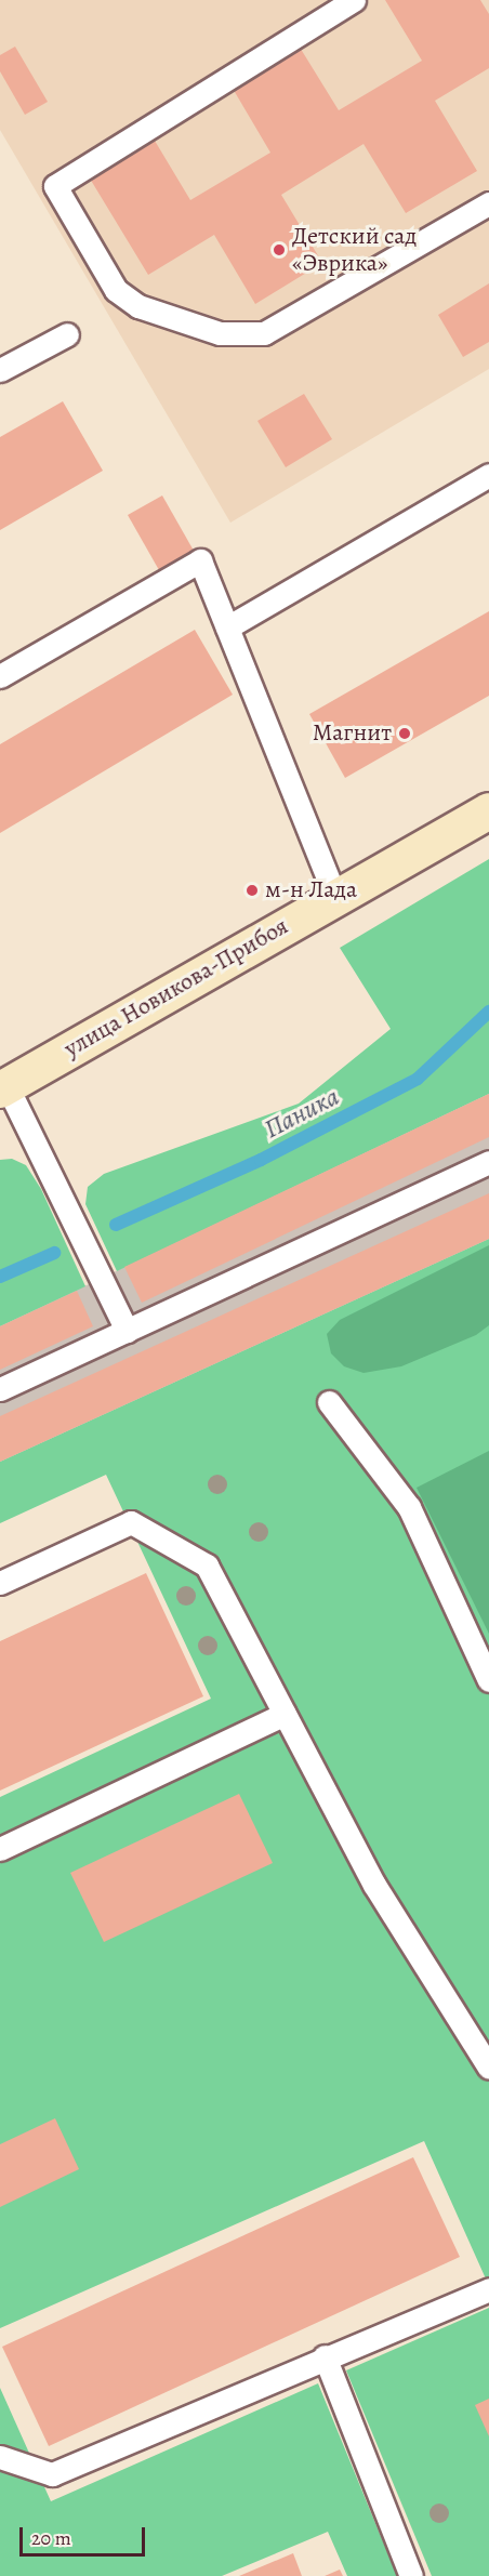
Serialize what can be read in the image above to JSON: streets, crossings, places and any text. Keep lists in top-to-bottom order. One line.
{"streets":{"street":["улица Новикова-Прибоя"]},"water":["Паника"],"places":["Детский сад «Эврика»","Магнит","м-н Лада"],"scale_bar":"20 m"}
